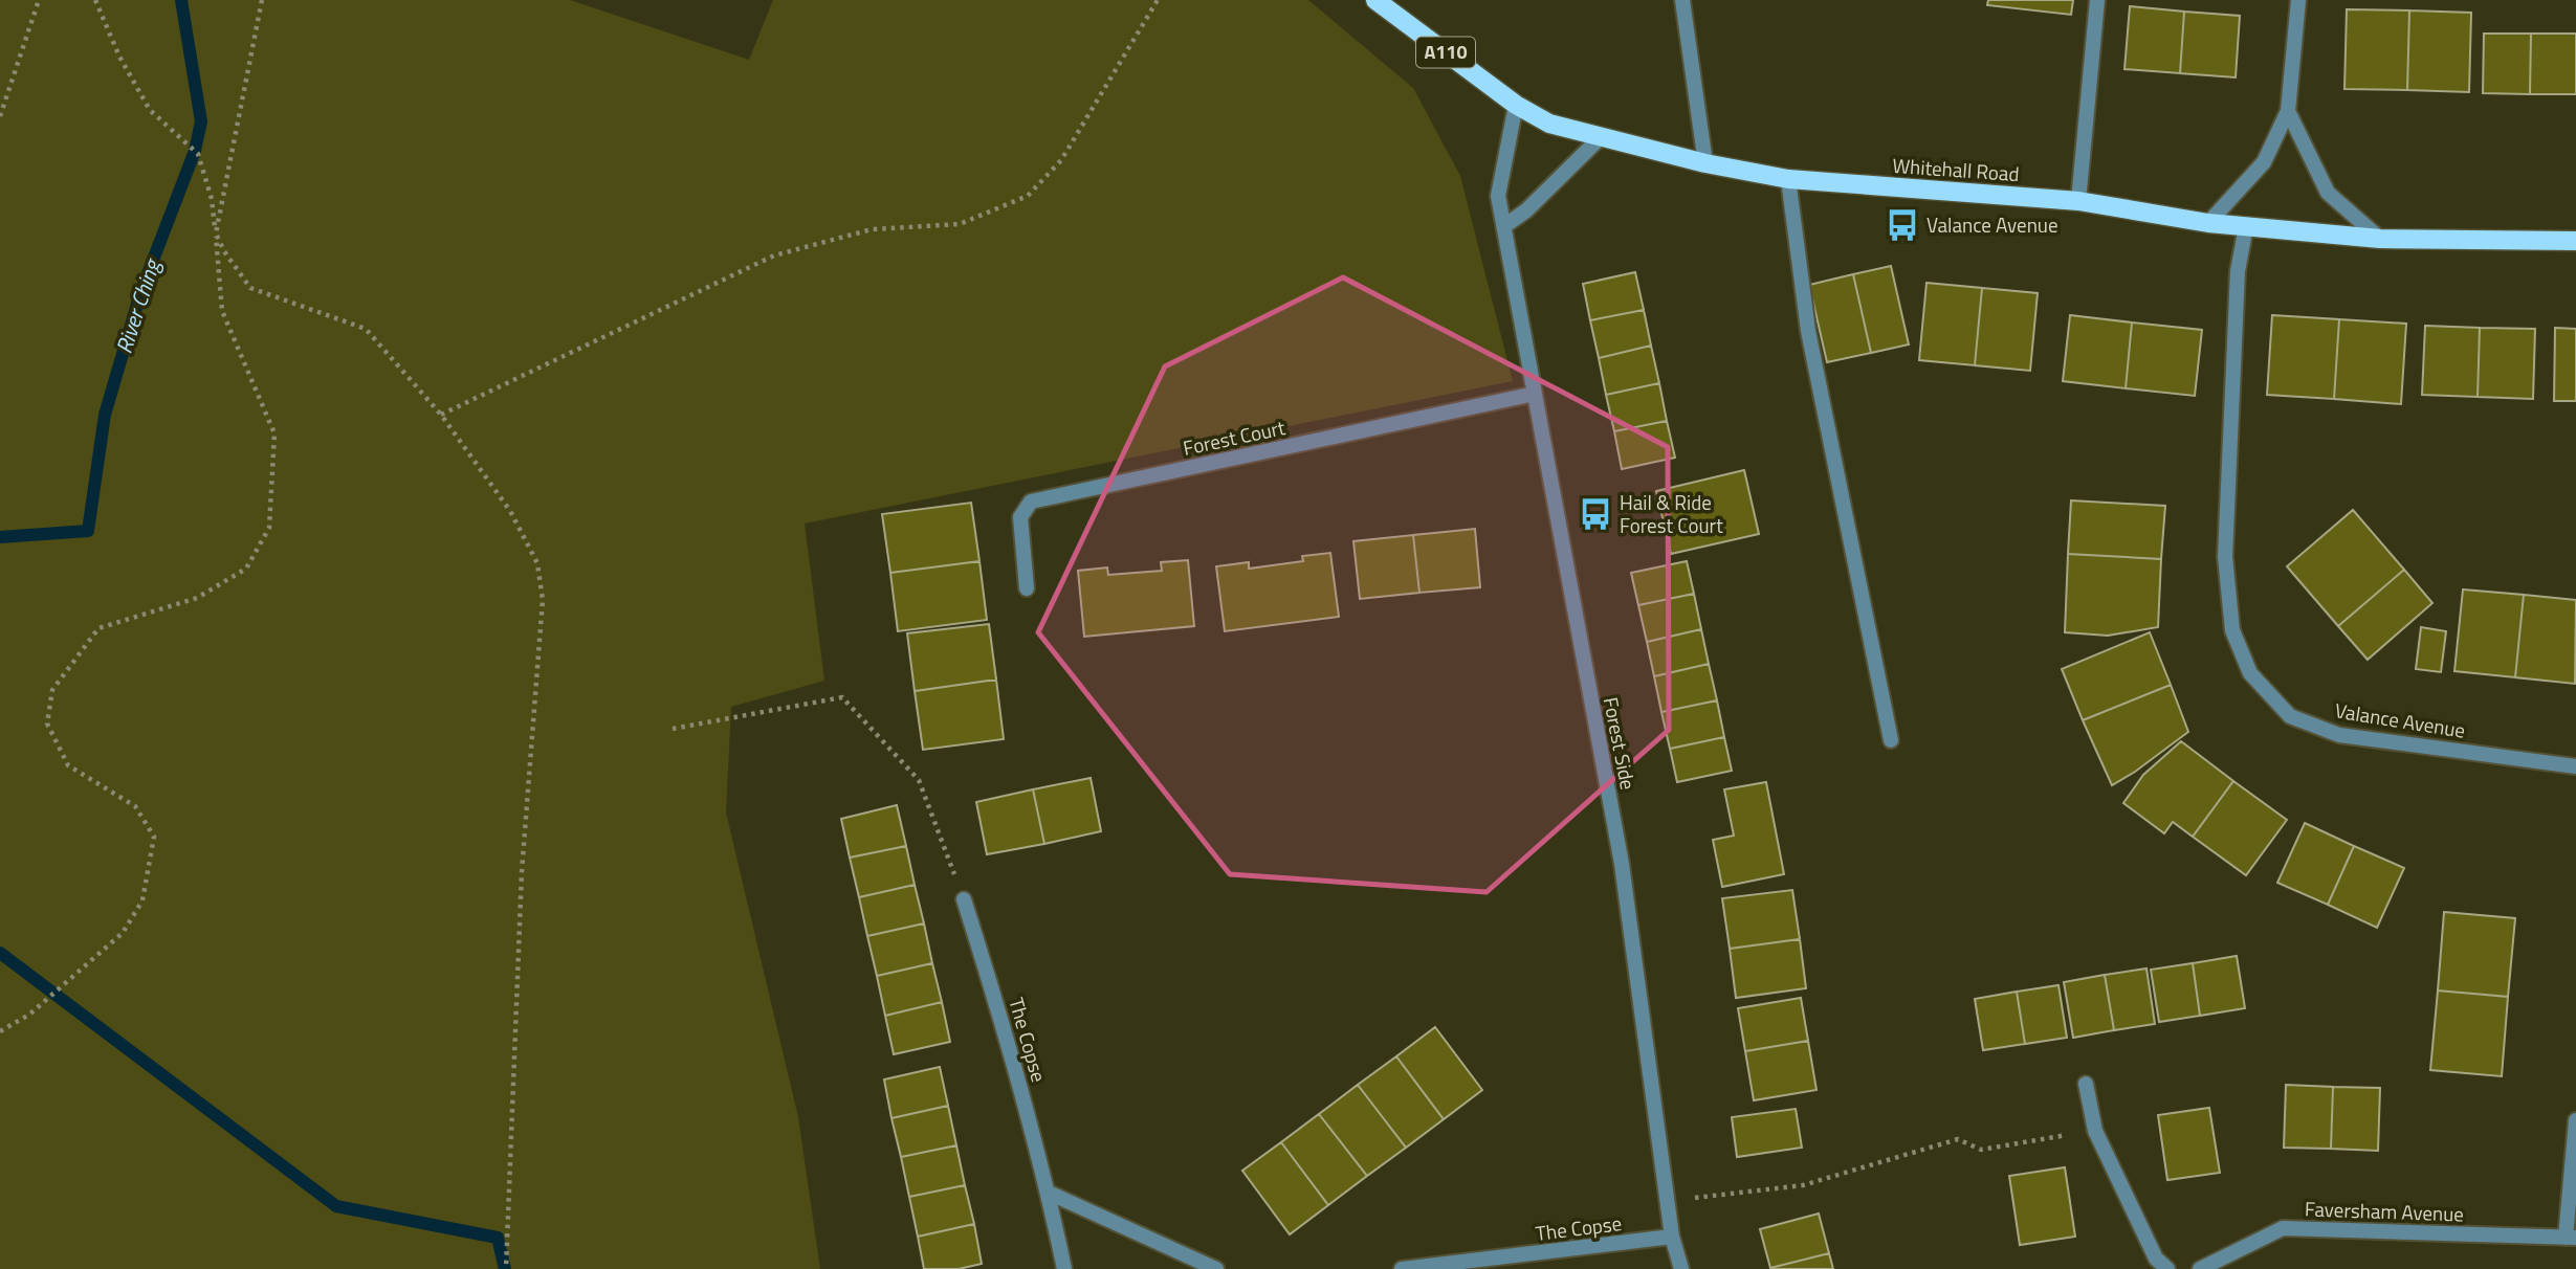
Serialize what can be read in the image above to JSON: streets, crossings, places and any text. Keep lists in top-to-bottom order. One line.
{"streets":{"main road":["A110","Whitehall Road"],"street":["Forest Court","Valance Avenue","Forest Side","The Copse","Faversham Avenue"]},"crossings":[["Whitehall Road","Valance Avenue"],["Whitehall Road","Forest Side"],["Forest Court","Forest Side"],["Forest Side","The Copse"]],"water":["River Ching"],"places":{"bus stop":["Valance Avenue","Hail & Ride Forest Court"]}}
